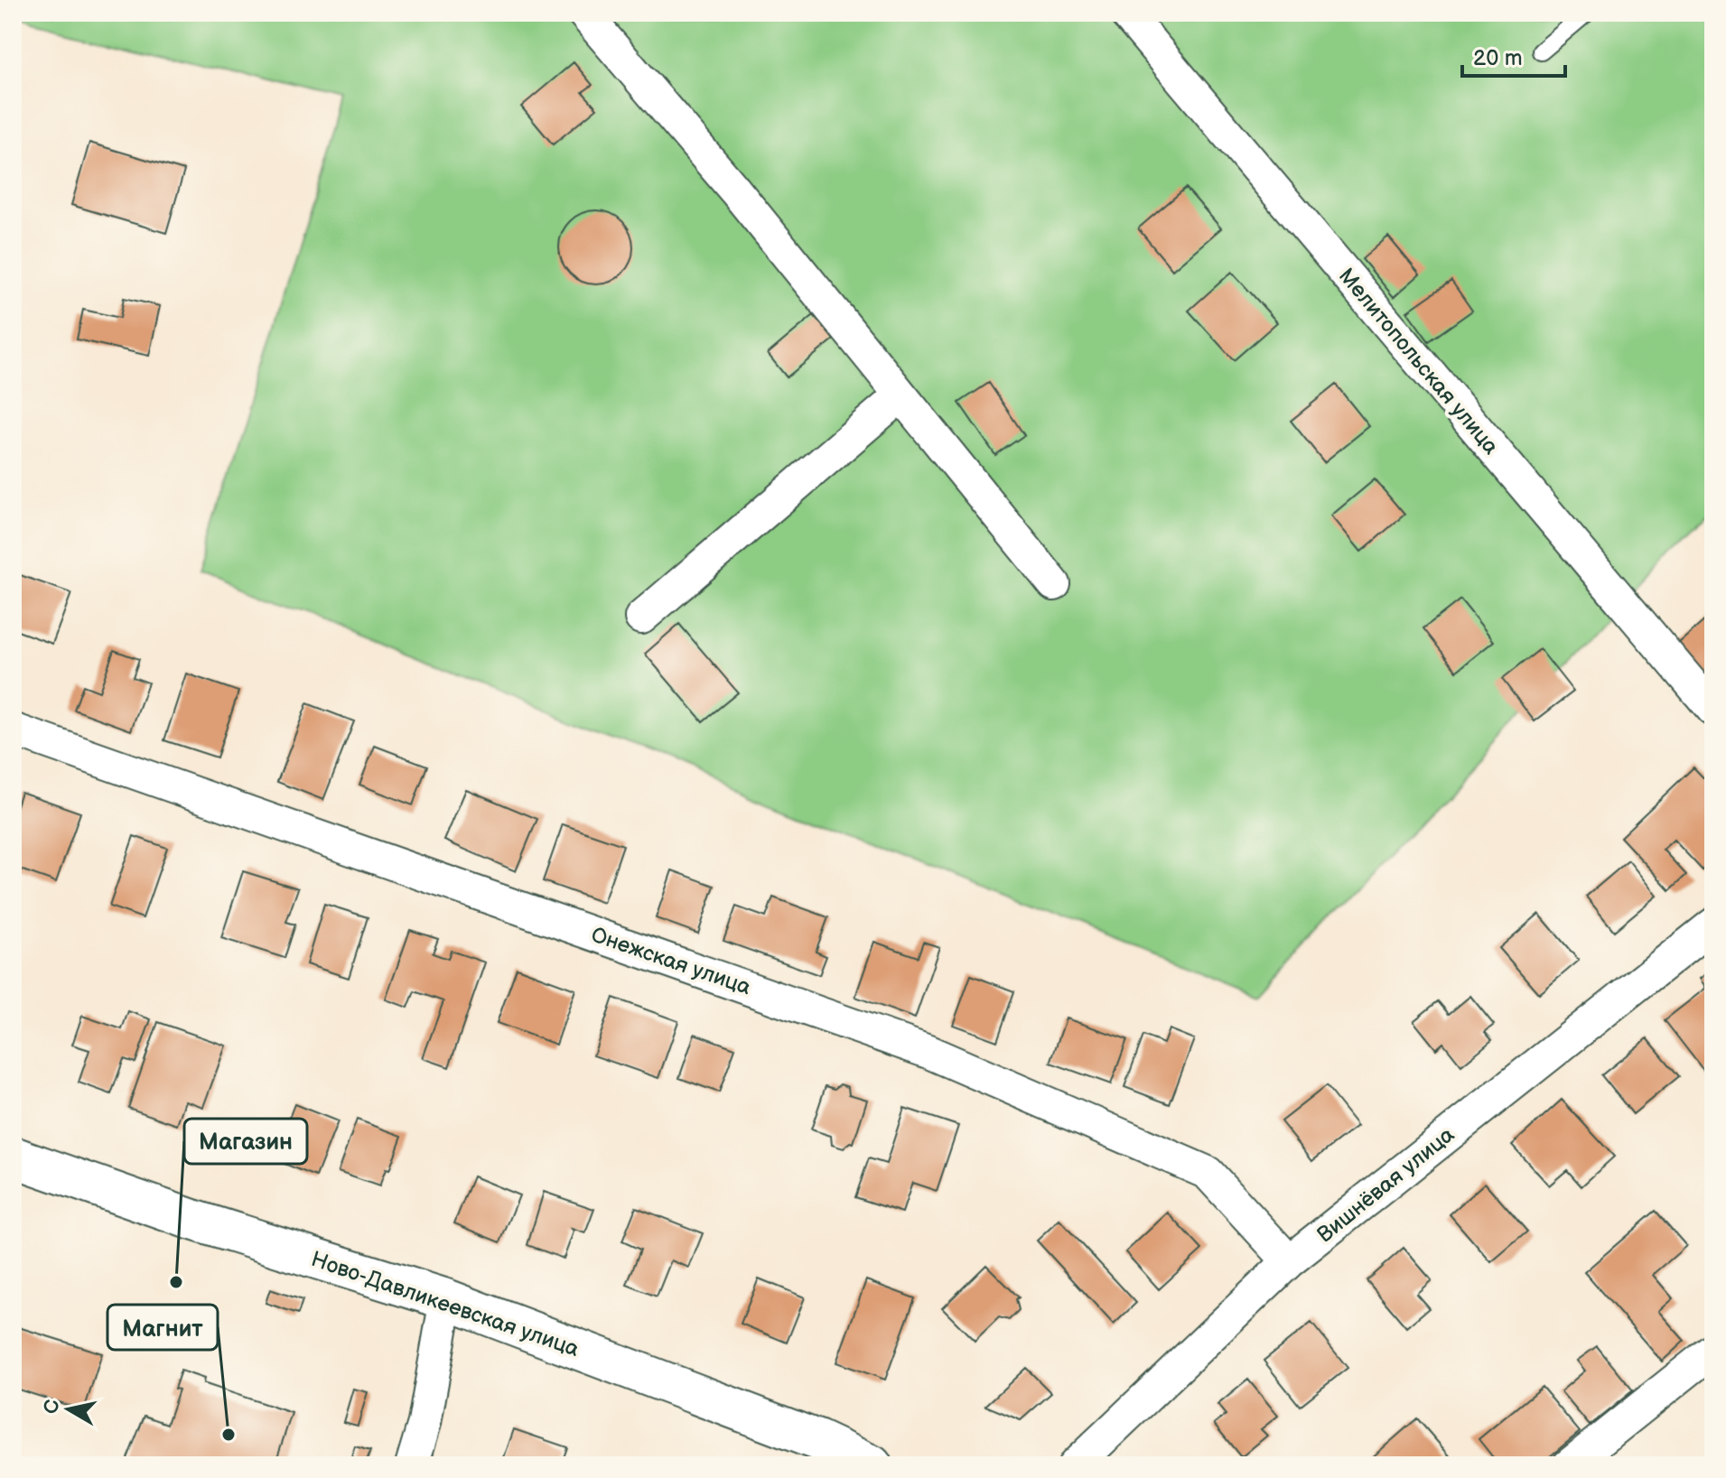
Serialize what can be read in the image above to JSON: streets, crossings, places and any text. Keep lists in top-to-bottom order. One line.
{"streets":{"street":["Мелитопольская улица","Онежская улица","Вишнёвая улица","Ново-Давликеевская улица"]},"crossings":[["Онежская улица","Вишнёвая улица"]],"places":["Магазин","Магнит"],"scale_bar":"20 m","north":"left"}
